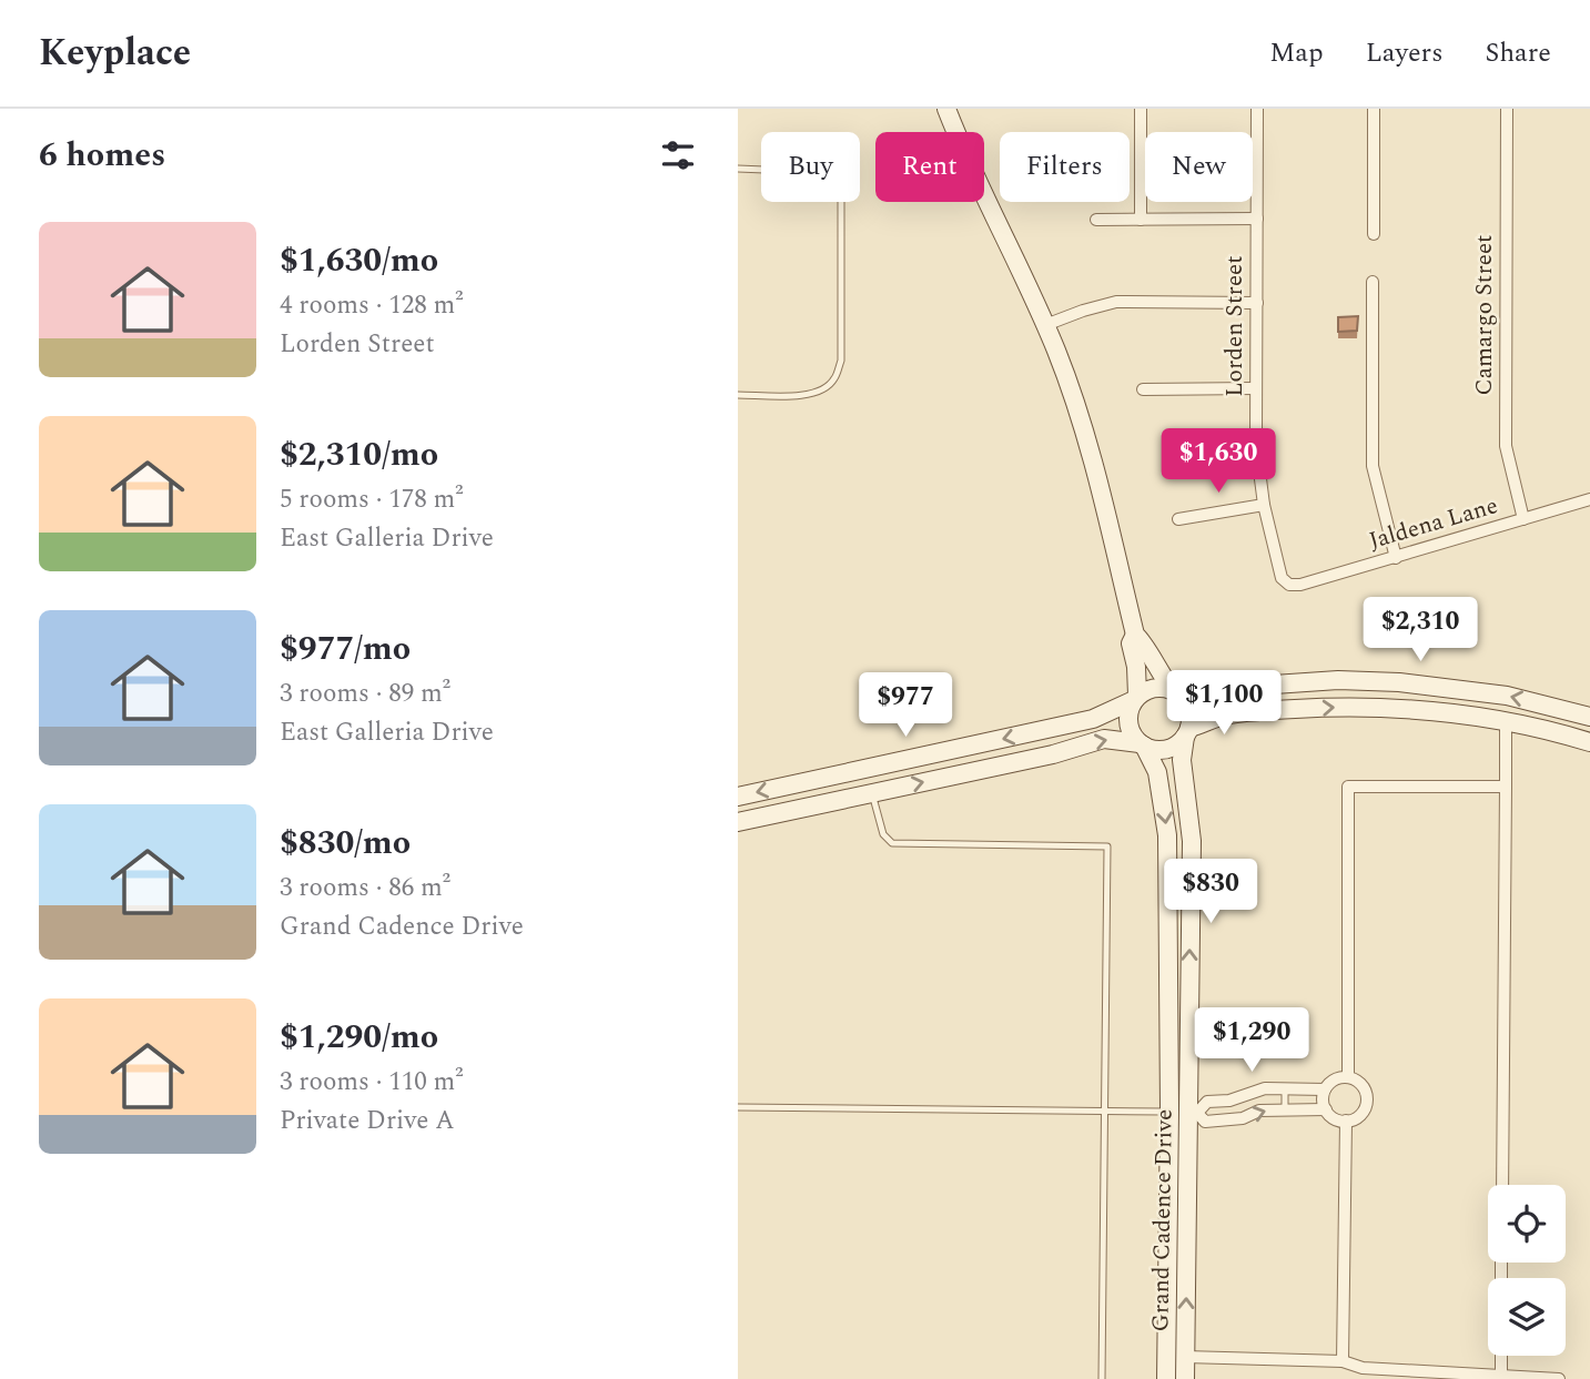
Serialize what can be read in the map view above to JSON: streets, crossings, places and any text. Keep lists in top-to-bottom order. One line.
{"streets":{"main road":["Grand Cadence Drive"],"street":["Camargo Street","Lorden Street","Jaldena Lane"]},"crossings":[["Camargo Street","Jaldena Lane"],["Lorden Street","Jaldena Lane"]],"page":{"header":"Keyplace","nav":["Map","Layers","Share"],"heading":"6 homes","chip":["Buy","Rent","Filters","New"],"list":[{"name":"$1,630/mo","note":"4 rooms · 128 m² · Lorden Street"},{"name":"$2,310/mo","note":"5 rooms · 178 m² · East Galleria Drive"},{"name":"$977/mo","note":"3 rooms · 89 m² · East Galleria Drive"},{"name":"$830/mo","note":"3 rooms · 86 m² · Grand Cadence Drive"},{"name":"$1,290/mo","note":"3 rooms · 110 m² · Private Drive A"}],"price":["$1,630","$2,310","$1,100","$977","$830","$1,290"]}}
